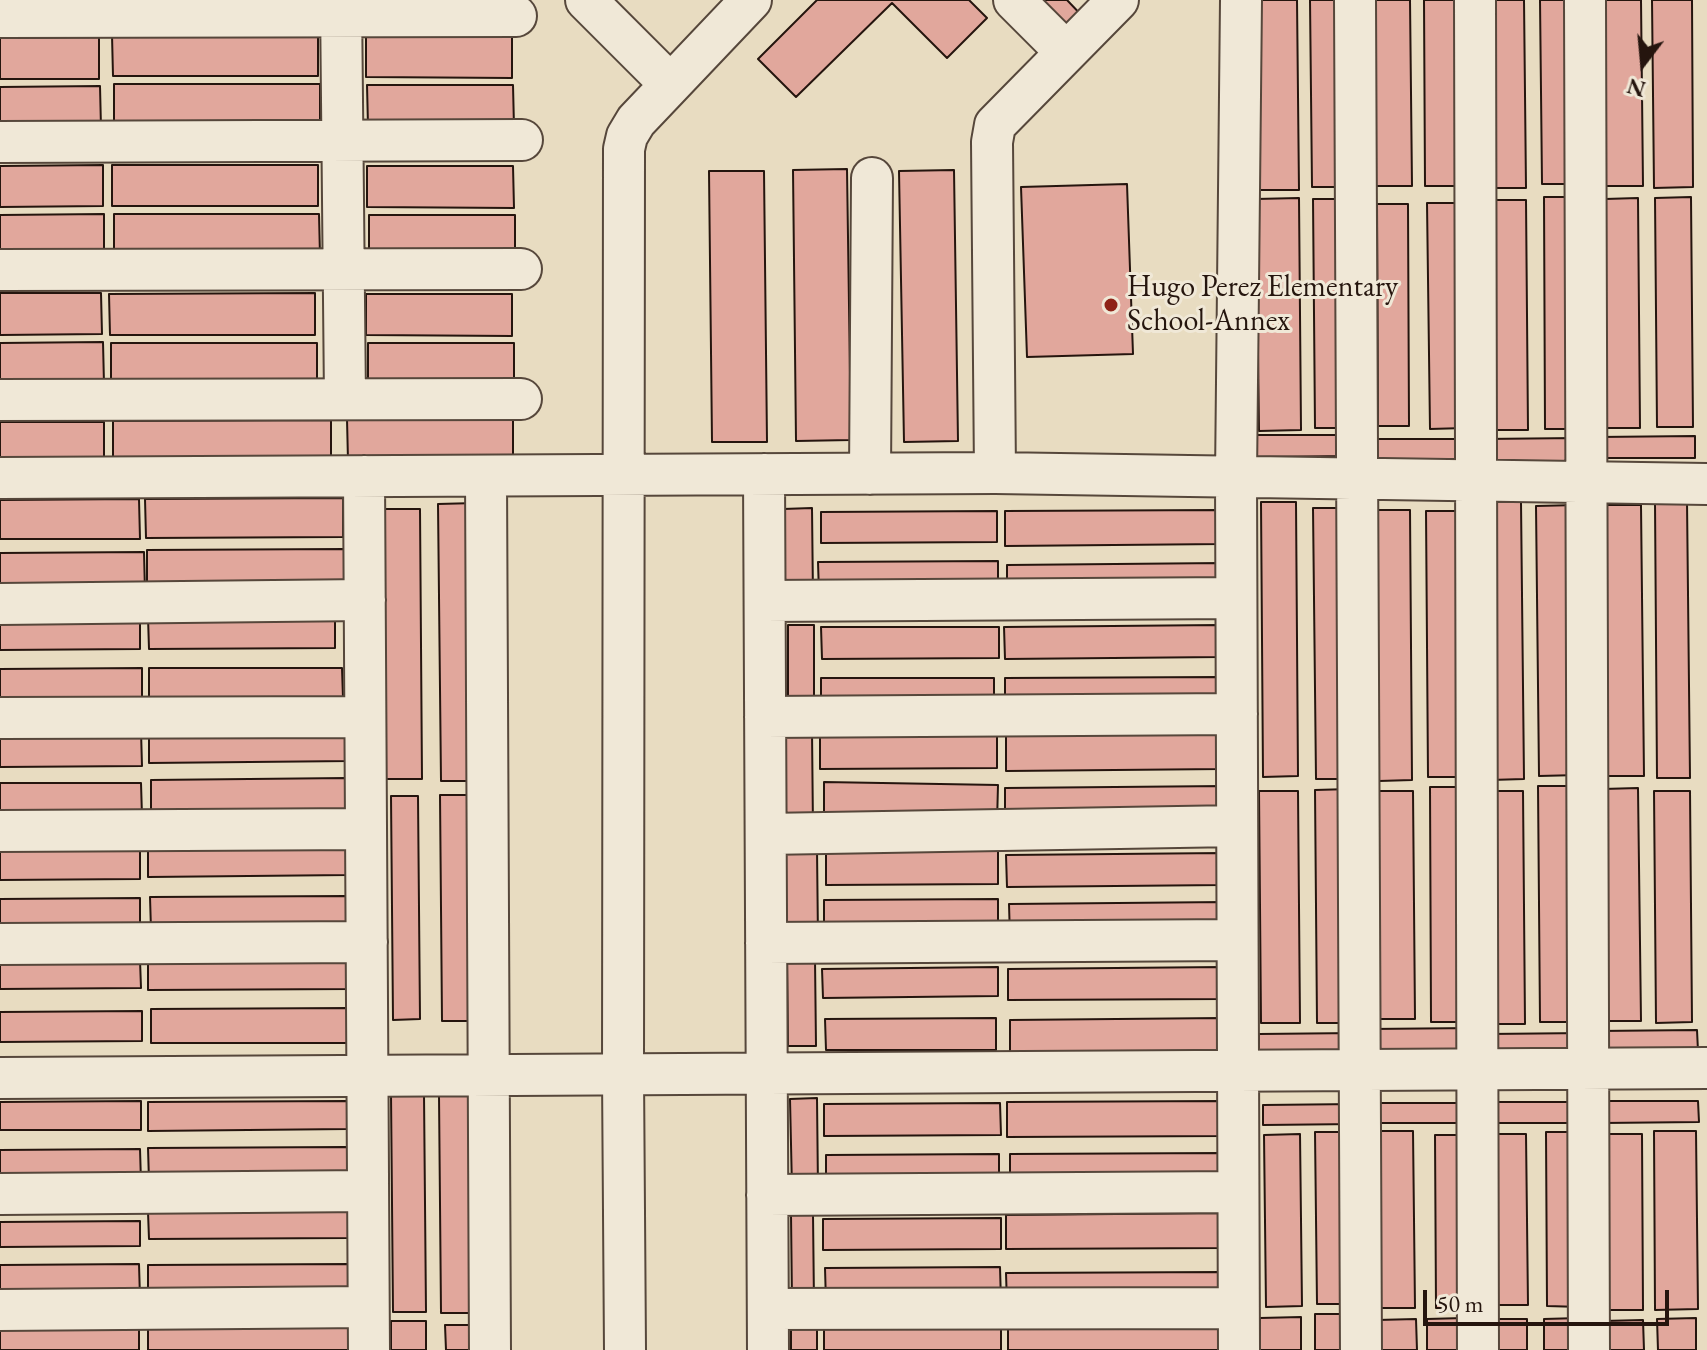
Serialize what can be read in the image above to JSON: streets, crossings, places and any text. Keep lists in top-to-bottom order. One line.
{"places":["Hugo Perez Elementary School-Annex"],"scale_bar":"50 m","north":"bottom"}
